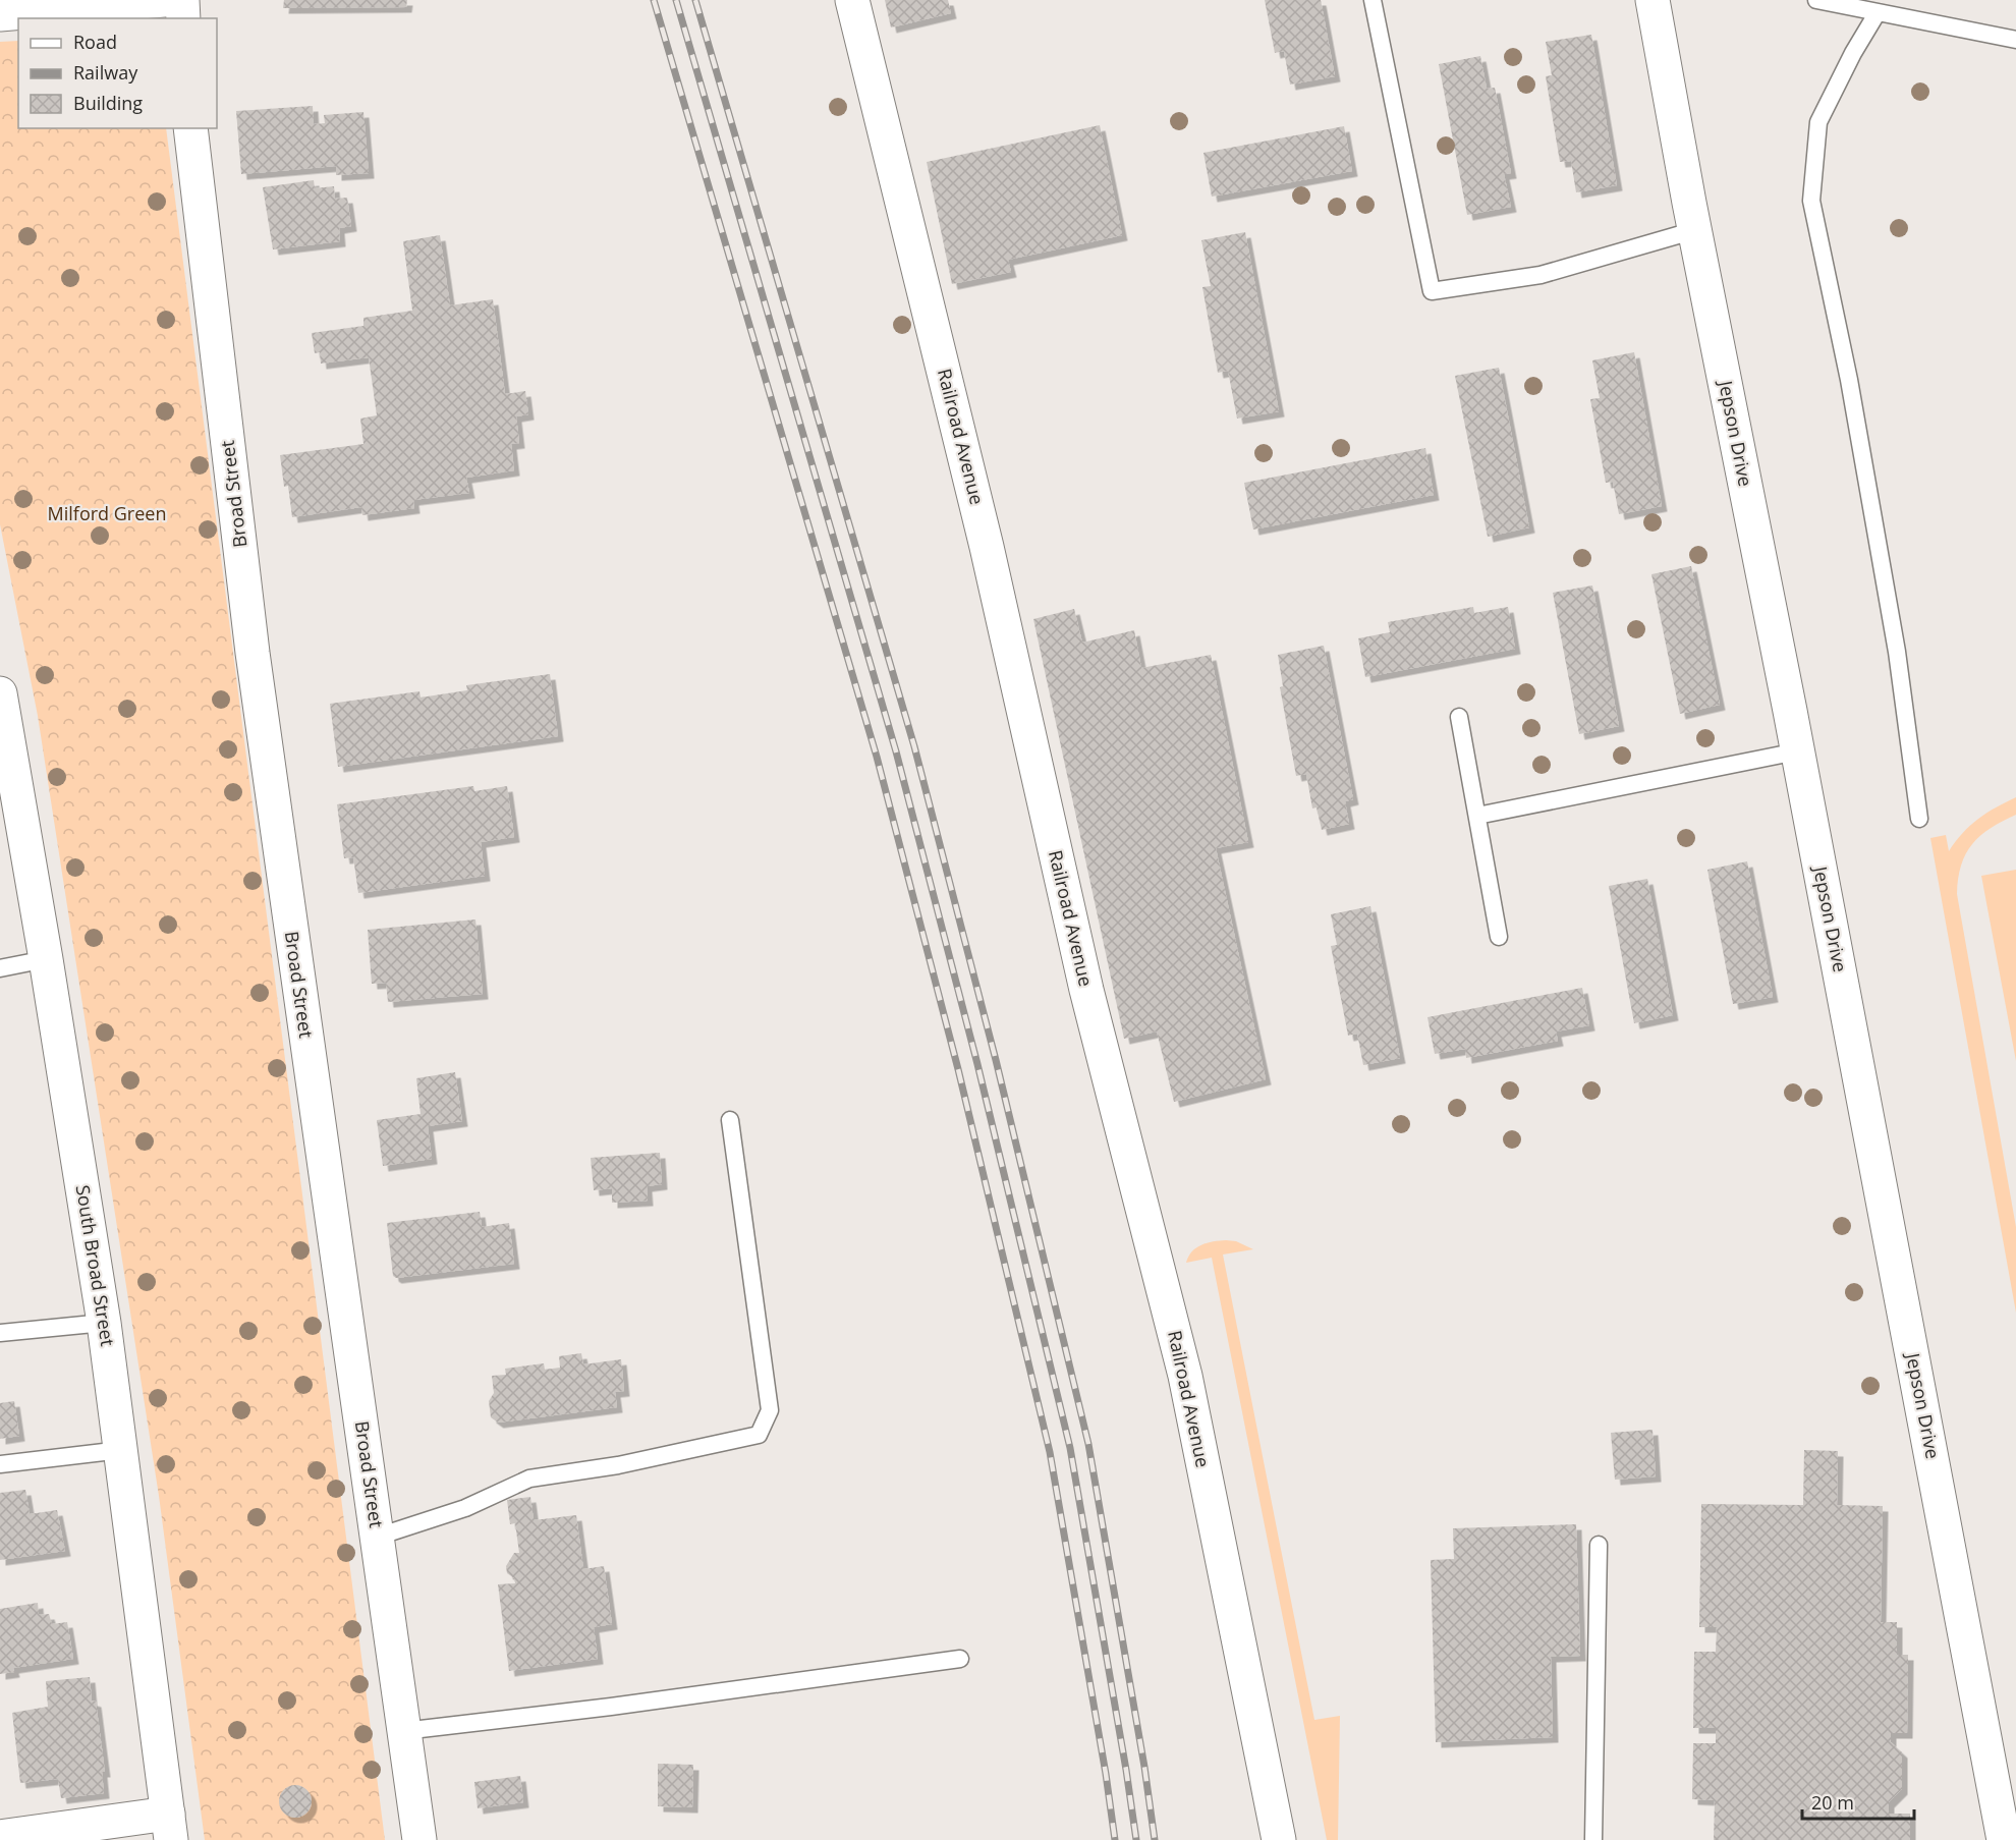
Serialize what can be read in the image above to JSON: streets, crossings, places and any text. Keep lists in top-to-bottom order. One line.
{"streets":{"street":["Jepson Drive","Railroad Avenue","Broad Street","South Broad Street"]},"parks":["Milford Green"],"legend":["Road","Railway","Building"],"scale_bar":"20 m"}
